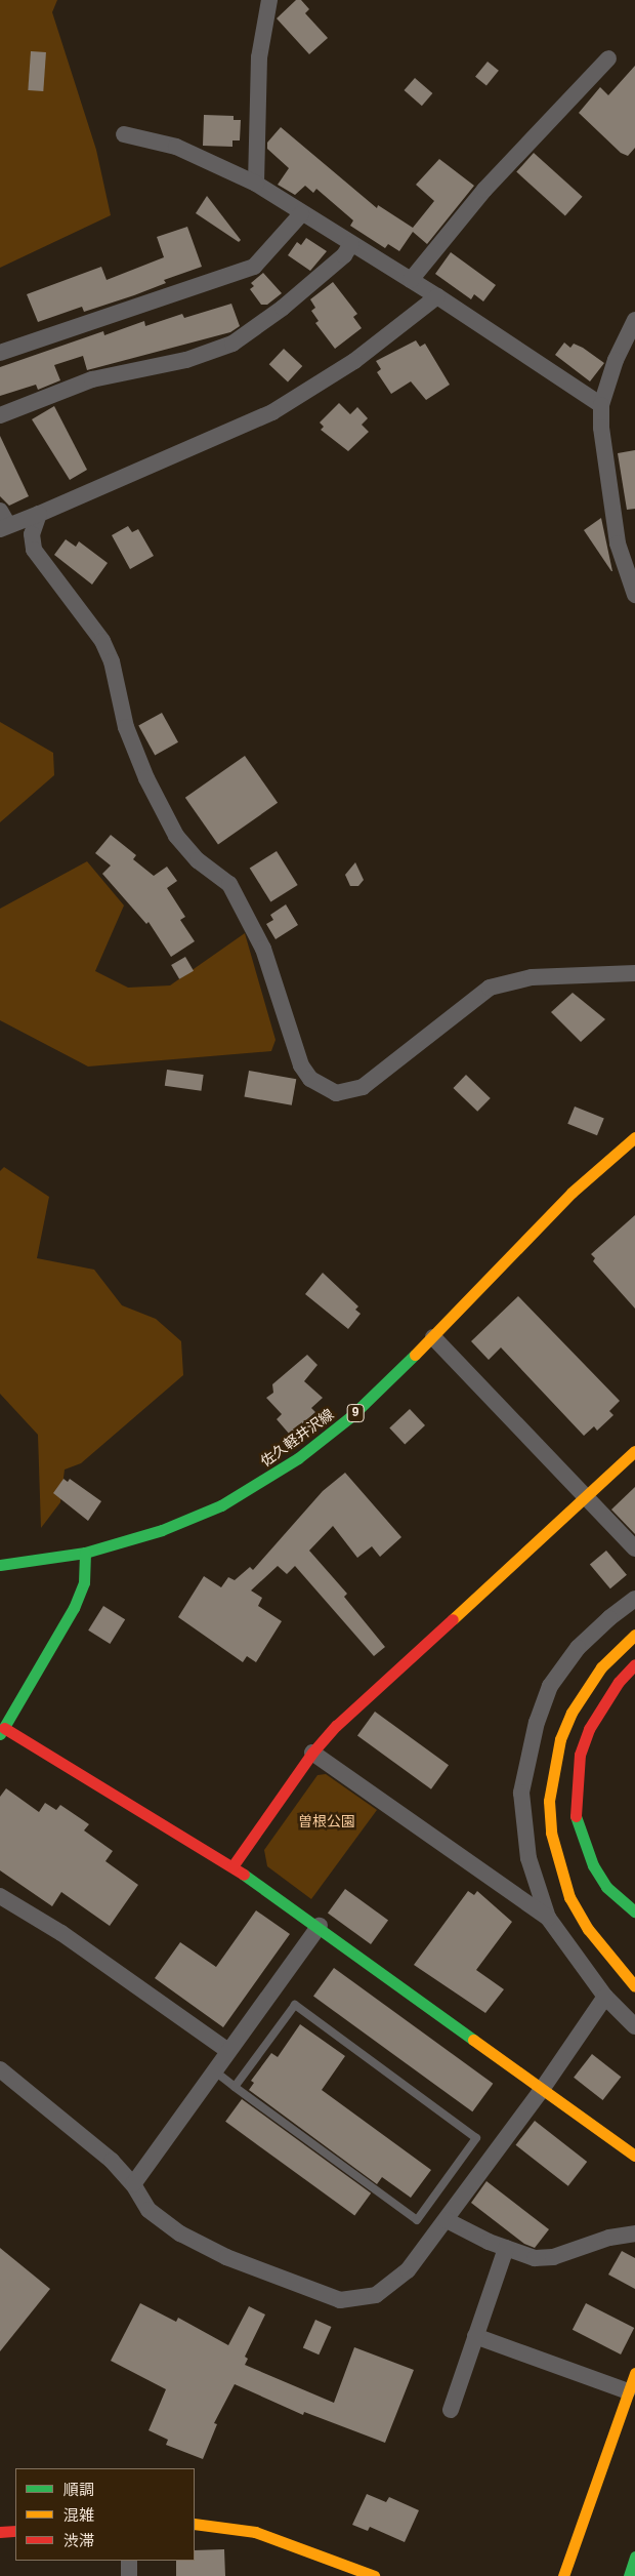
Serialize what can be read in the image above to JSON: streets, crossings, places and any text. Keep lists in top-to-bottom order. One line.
{"streets":{"main road":["9","佐久軽井沢線"]},"parks":["曽根公園"],"legend":["順調","混雑","渋滞"]}
